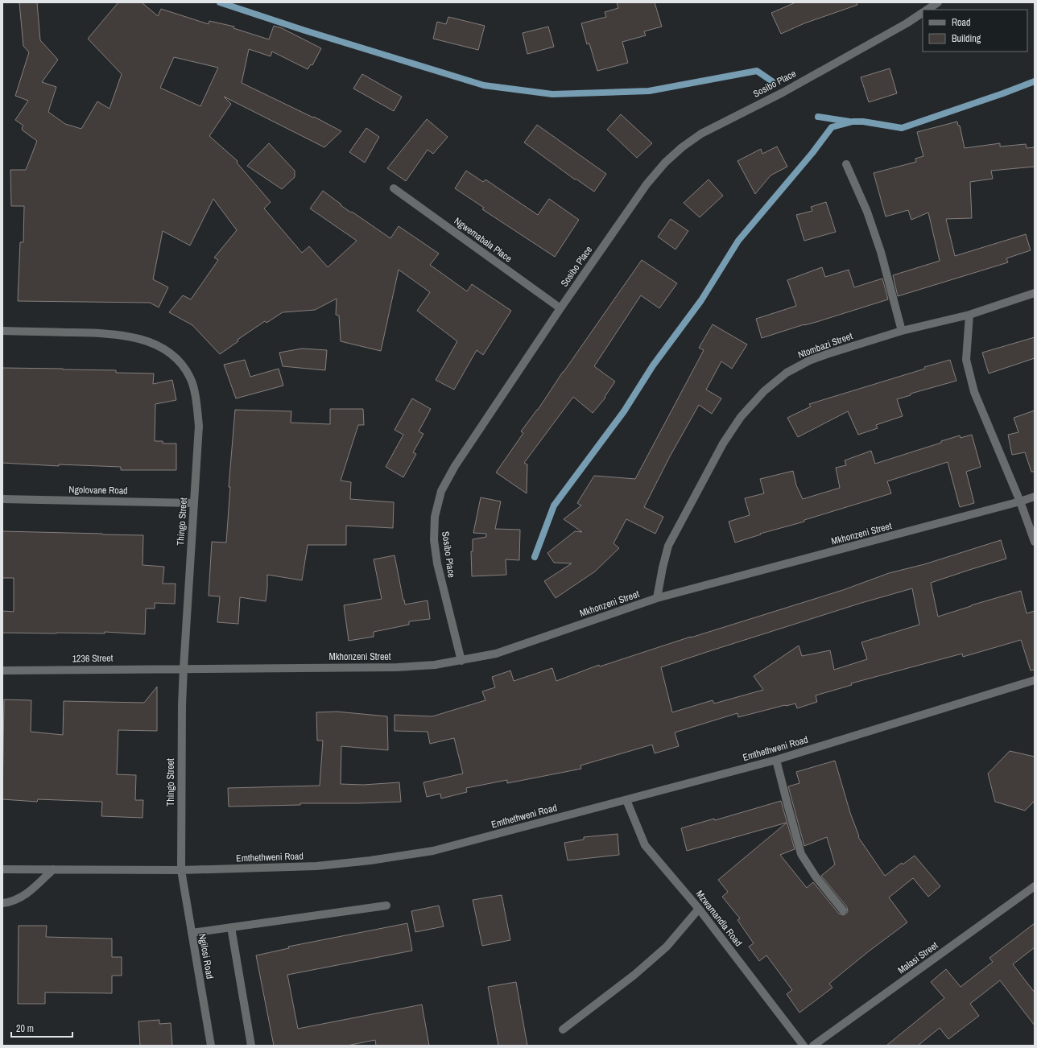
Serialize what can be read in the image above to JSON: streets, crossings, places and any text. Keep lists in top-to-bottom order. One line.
{"streets":{"street":["Sosibo Place","Ngwemabala Place","Ntombazi Street","Ngolovane Road","Thingo Street","Mkhonzeni Street","1236 Street","Emthethweni Road","Mzwamandla Road","Ngilosi Road","Malasi Street"]},"crossings":[["Sosibo Place","Ngwemabala Place"],["Sosibo Place","Mkhonzeni Street"],["Ntombazi Street","Mkhonzeni Street"],["Ngolovane Road","Thingo Street"],["Thingo Street","Mkhonzeni Street"],["Thingo Street","1236 Street"],["Thingo Street","Emthethweni Road"],["Thingo Street","Ngilosi Road"],["Mkhonzeni Street","1236 Street"],["Emthethweni Road","Mzwamandla Road"],["Emthethweni Road","Ngilosi Road"]],"legend":["Road","Building"],"scale_bar":"20 m"}
